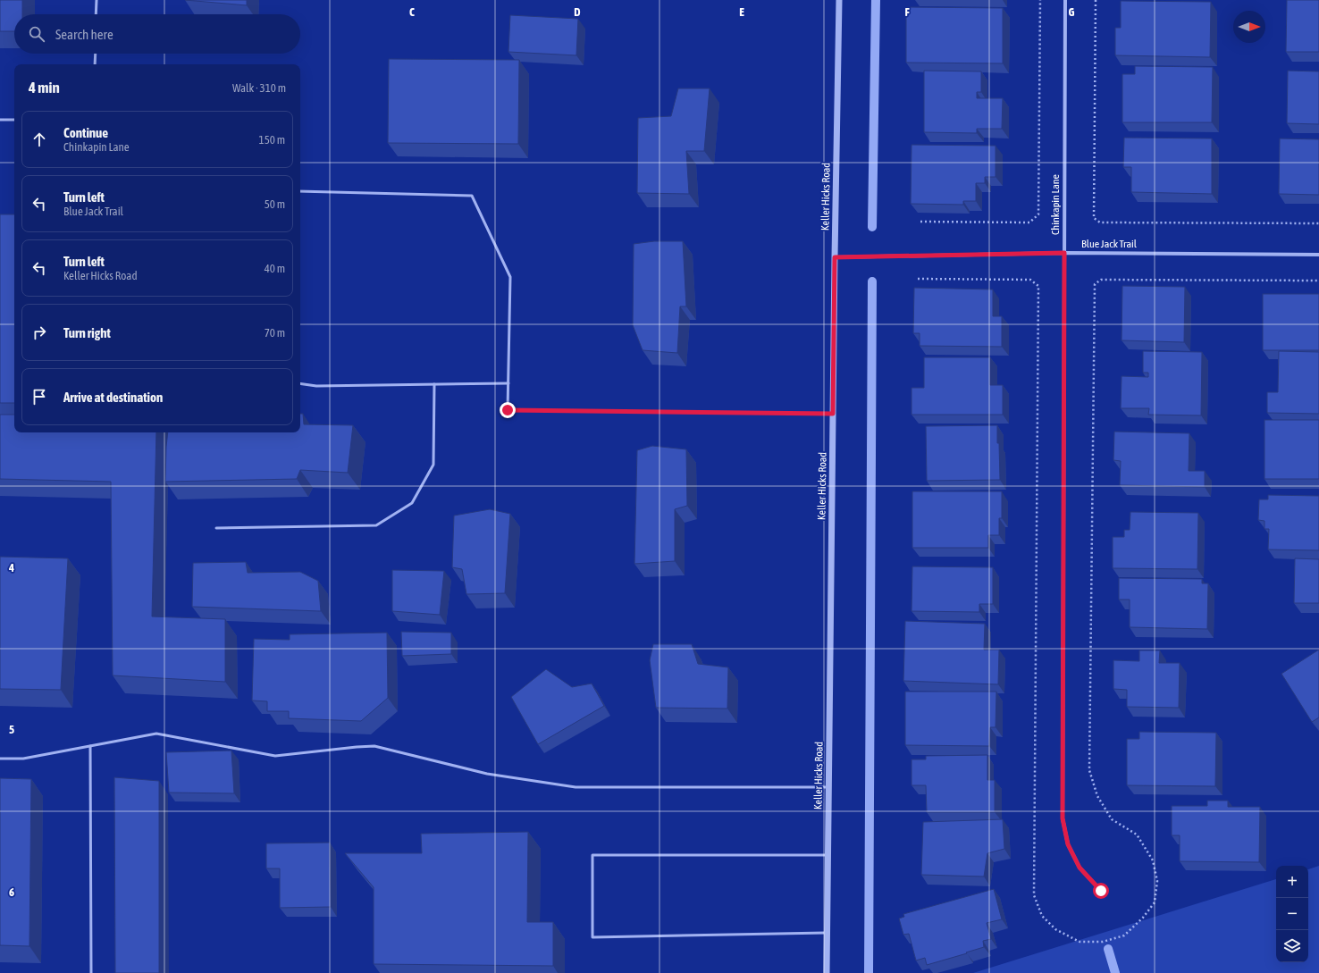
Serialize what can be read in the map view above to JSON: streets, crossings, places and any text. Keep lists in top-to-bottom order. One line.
{"streets":{"street":["Keller Hicks Road","Chinkapin Lane","Blue Jack Trail"]},"crossings":[["Keller Hicks Road","Blue Jack Trail"],["Chinkapin Lane","Blue Jack Trail"]],"north":"right","page":{"search":"Search here","heading":["4 min","Walk · 310 m"],"list":[["Continue","Chinkapin Lane","150 m"],["Turn left","Blue Jack Trail","50 m"],["Turn left","Keller Hicks Road","40 m"],["Turn right","70 m"],"Arrive at destination"],"map_buttons":["+","−"]},"grid":{"columns":["C","D","E","F","G"],"rows":["4","5","6"]}}
